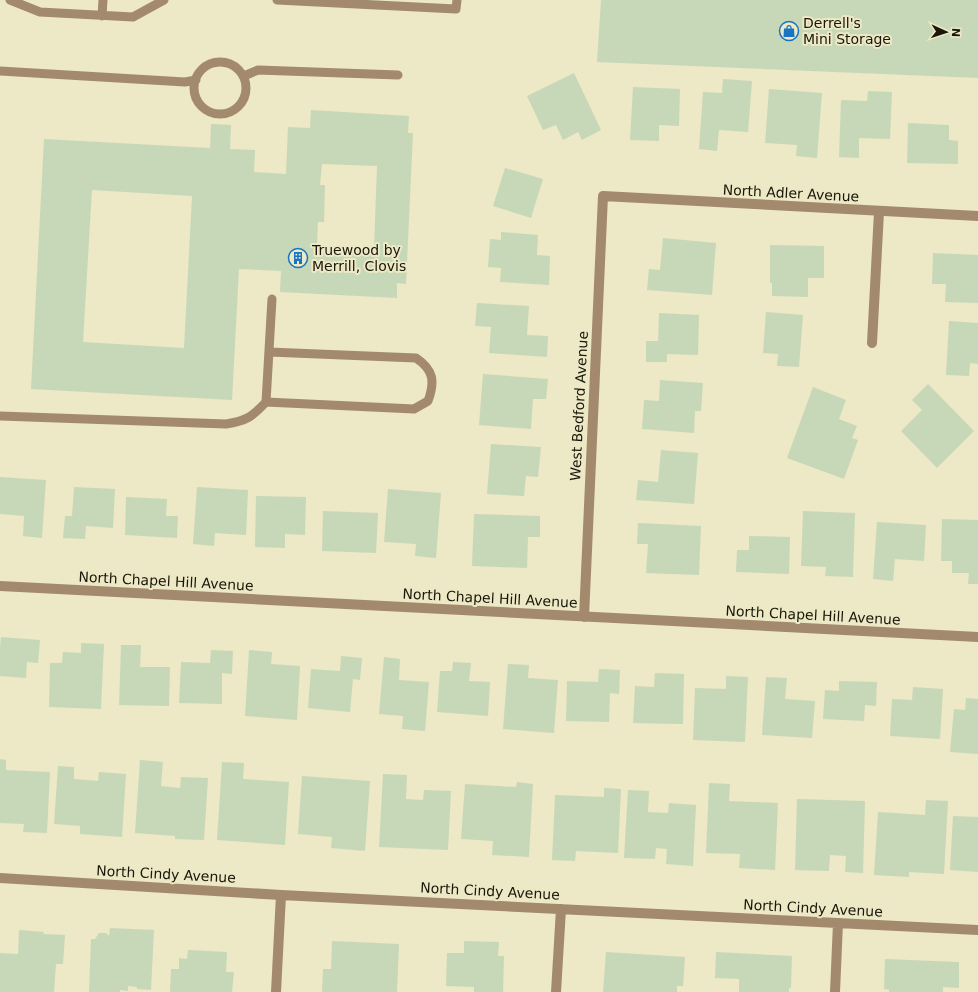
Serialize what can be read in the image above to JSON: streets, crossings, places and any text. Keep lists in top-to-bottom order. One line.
{"streets":{"street":["North Adler Avenue","West Bedford Avenue","North Chapel Hill Avenue","North Cindy Avenue"]},"crossings":[["North Adler Avenue","West Bedford Avenue"],["West Bedford Avenue","North Chapel Hill Avenue"]],"places":{"shop":["Derrell's Mini Storage"],"building":["Truewood by Merrill, Clovis"]},"north":"right"}
